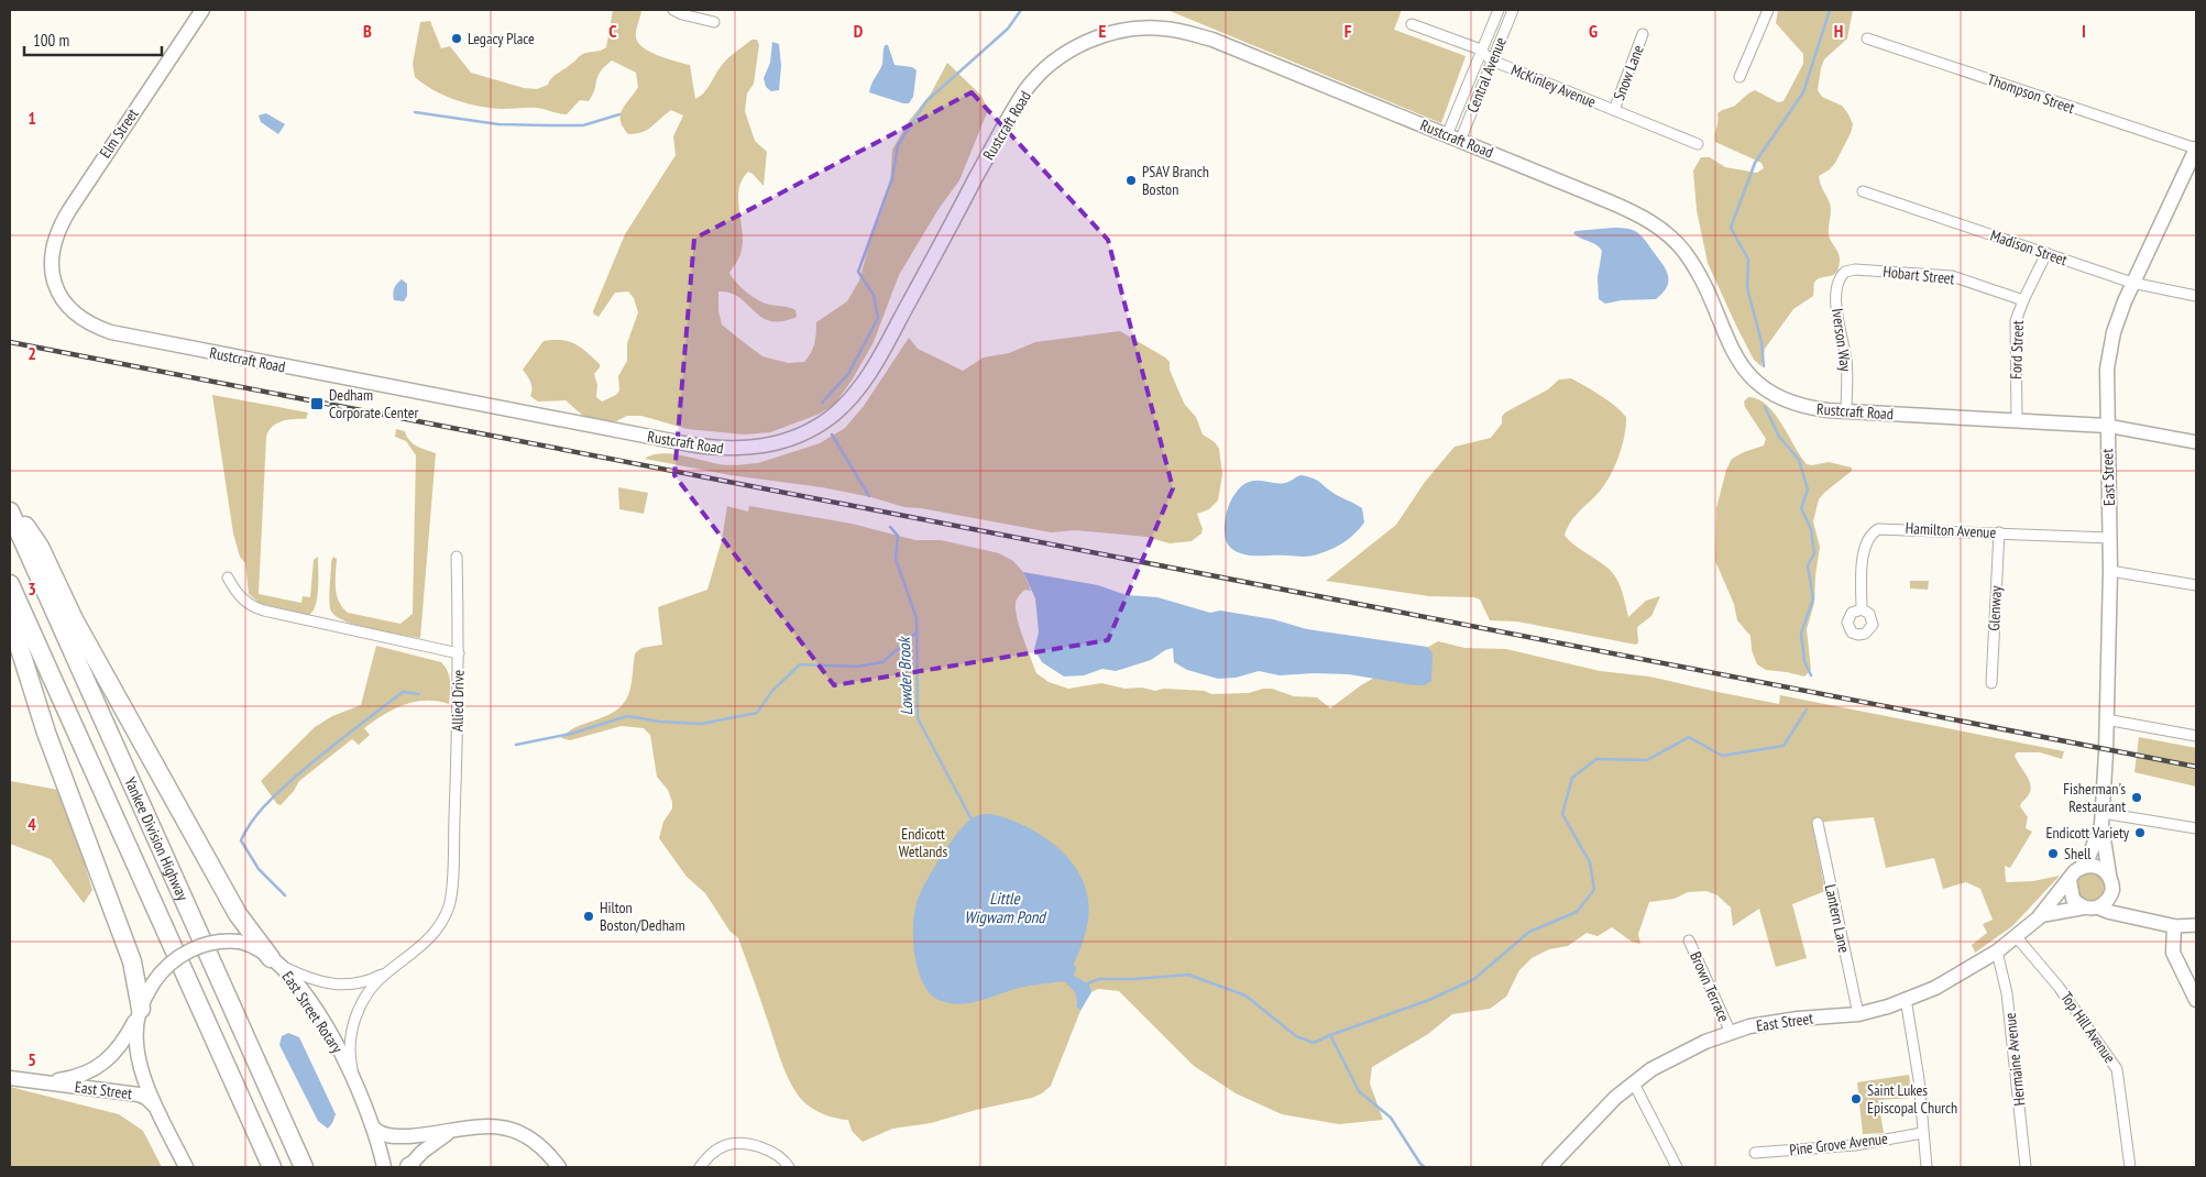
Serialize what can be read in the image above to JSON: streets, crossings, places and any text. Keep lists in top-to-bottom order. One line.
{"streets":{"highway":["Yankee Division Highway"],"main road":["Rustcraft Road","Elm Street","East Street","East Street Rotary"],"street":["Snow Lane","Central Avenue","McKinley Avenue","Thompson Street","Madison Street","Hobart Street","Iverson Way","Ford Street","Hamilton Avenue","Glenway","Allied Drive","Lantern Lane","Brown Terrace","Top Hill Avenue","Hermaine Avenue","Pine Grove Avenue"]},"crossings":[["Snow Lane","McKinley Avenue"],["Central Avenue","McKinley Avenue"],["Central Avenue","Rustcraft Road"],["Thompson Street","East Street"],["Rustcraft Road","Elm Street"],["Rustcraft Road","Iverson Way"],["Rustcraft Road","Ford Street"],["Rustcraft Road","East Street"],["Madison Street","Ford Street"],["Madison Street","East Street"],["Hobart Street","Iverson Way"],["Hobart Street","Ford Street"],["East Street","Hamilton Avenue"],["East Street","Lantern Lane"],["East Street","Brown Terrace"],["East Street","East Street Rotary"],["East Street","Top Hill Avenue"],["East Street","Hermaine Avenue"],["Hamilton Avenue","Glenway"],["Allied Drive","East Street Rotary"]],"water":["Lowder Brook","Little Wigwam Pond"],"parks":["Endicott Wetlands"],"places":{"other":["Legacy Place","PSAV Branch Boston","Fisherman's Restaurant","Endicott Variety","Shell","Hilton Boston/Dedham","Saint Lukes Episcopal Church"],"transit":["Dedham Corporate Center"]},"scale_bar":"100 m","grid":{"columns":["B","C","D","E","F","G","H","I"],"rows":["1","2","3","4","5"]}}
